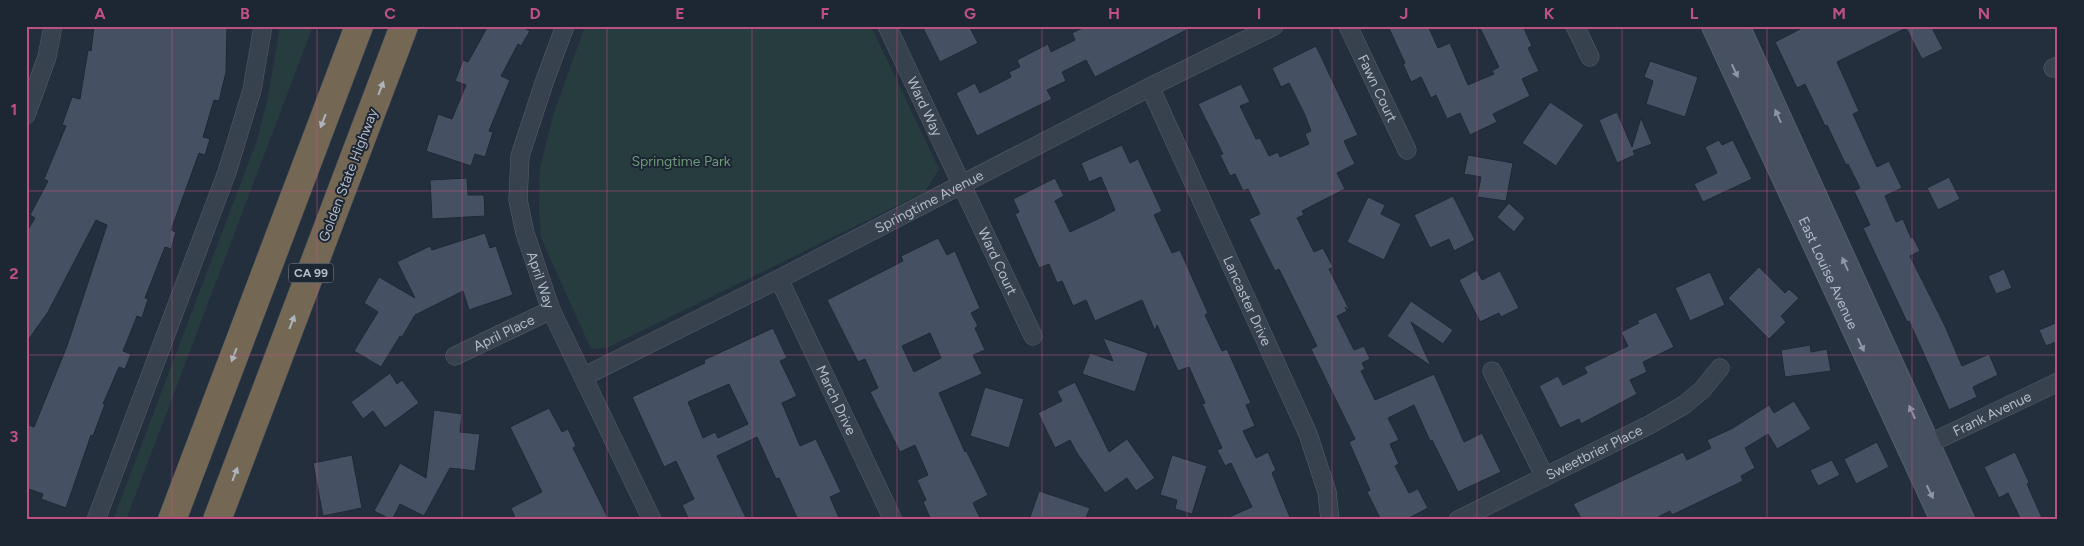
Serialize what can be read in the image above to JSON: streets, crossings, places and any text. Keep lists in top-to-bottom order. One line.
{"streets":{"highway":["Golden State Highway","CA 99"],"street":["Fawn Court","Ward Way","Springtime Avenue","Ward Court","East Louise Avenue","April Way","Lancaster Drive","April Place","March Drive","Frank Avenue","Sweetbrier Place"]},"crossings":[["Ward Way","Springtime Avenue"],["Ward Way","Ward Court"],["Springtime Avenue","Ward Court"],["Springtime Avenue","April Way"],["Springtime Avenue","Lancaster Drive"],["Springtime Avenue","March Drive"],["East Louise Avenue","Frank Avenue"],["April Way","April Place"]],"parks":["Springtime Park"],"grid":{"columns":["A","B","C","D","E","F","G","H","I","J","K","L","M","N"],"rows":["1","2","3"]}}
